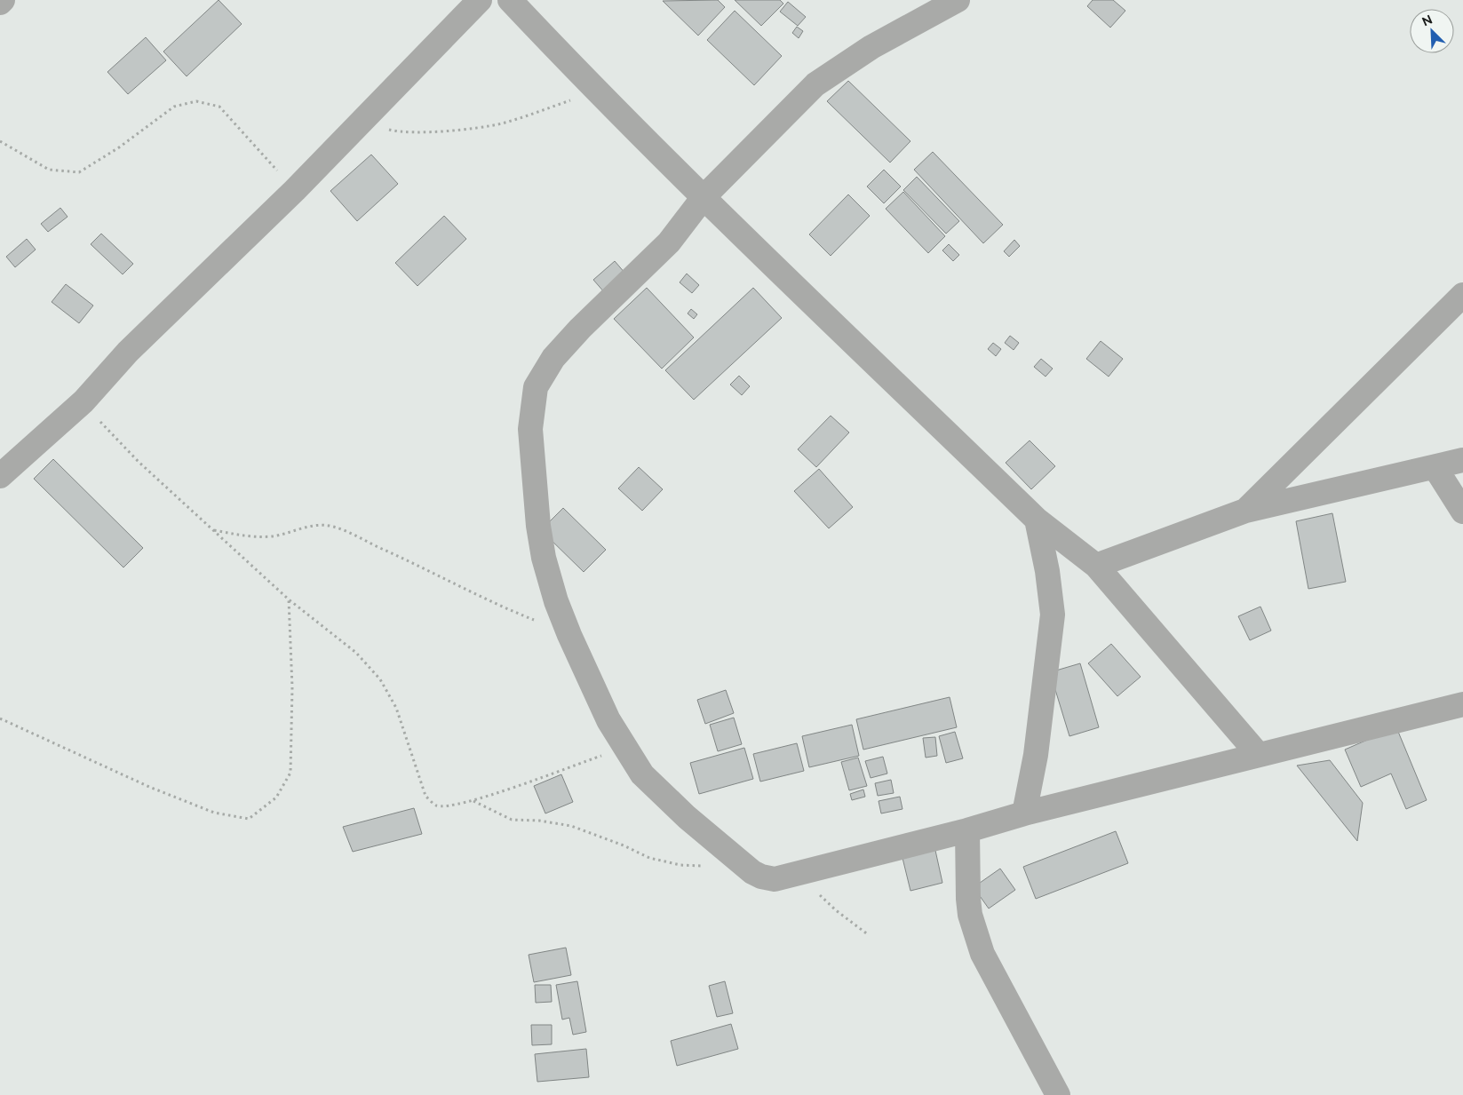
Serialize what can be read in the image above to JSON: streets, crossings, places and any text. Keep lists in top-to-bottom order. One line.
{"north":"top left"}
